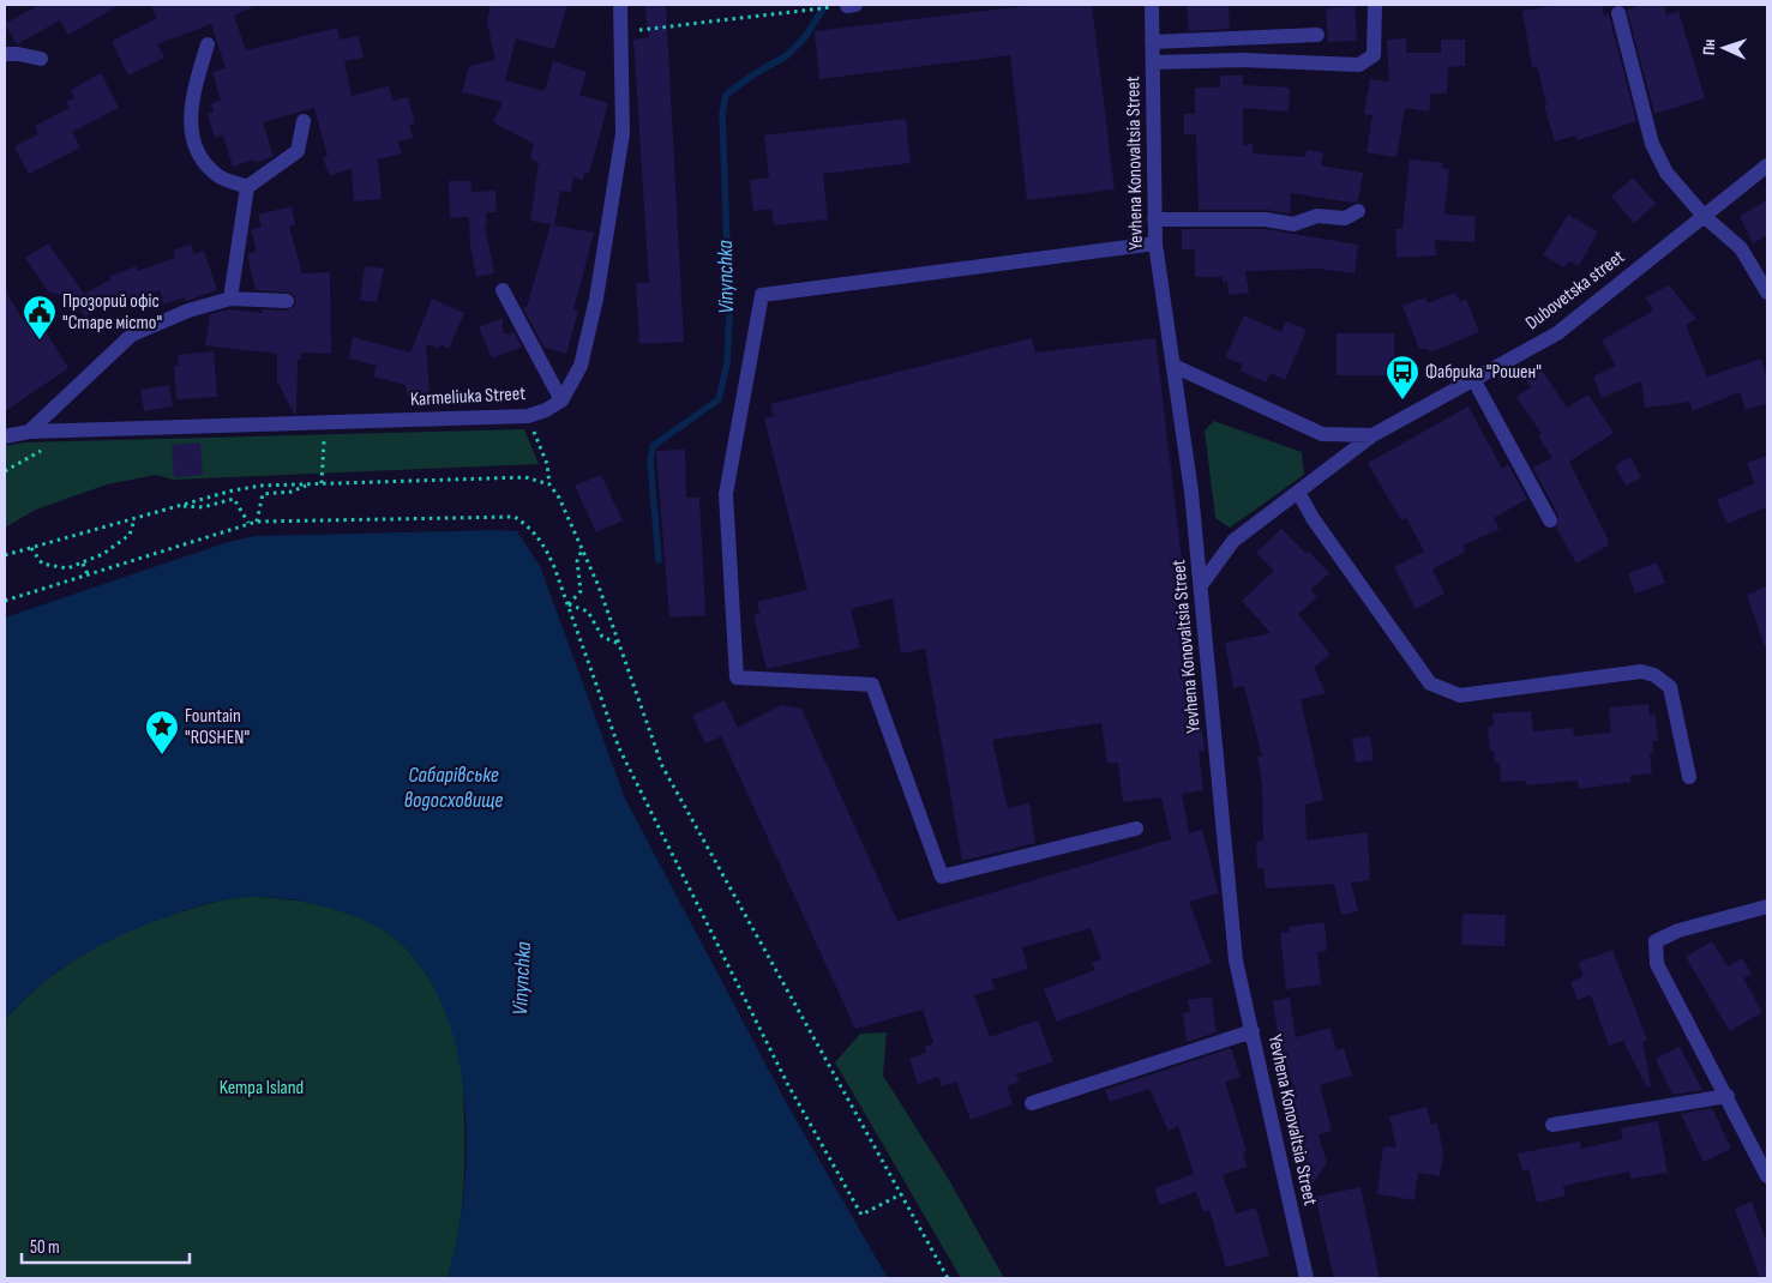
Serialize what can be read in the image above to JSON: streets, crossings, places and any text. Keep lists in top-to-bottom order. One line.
{"streets":{"street":["Yevhena Konovaltsia Street","Dubovetska street","Karmeliuka Street"]},"crossings":[["Yevhena Konovaltsia Street","Dubovetska street"]],"water":["Vinynchka","Сабарівське водосховище"],"parks":["Kempa Island"],"places":{"public building":["Прозорий офіс \"Старе місто\""],"bus stop":["Фабрика \"Рошен\""],"place":["Fountain \"ROSHEN\""]},"scale_bar":"50 m","north":"left"}
